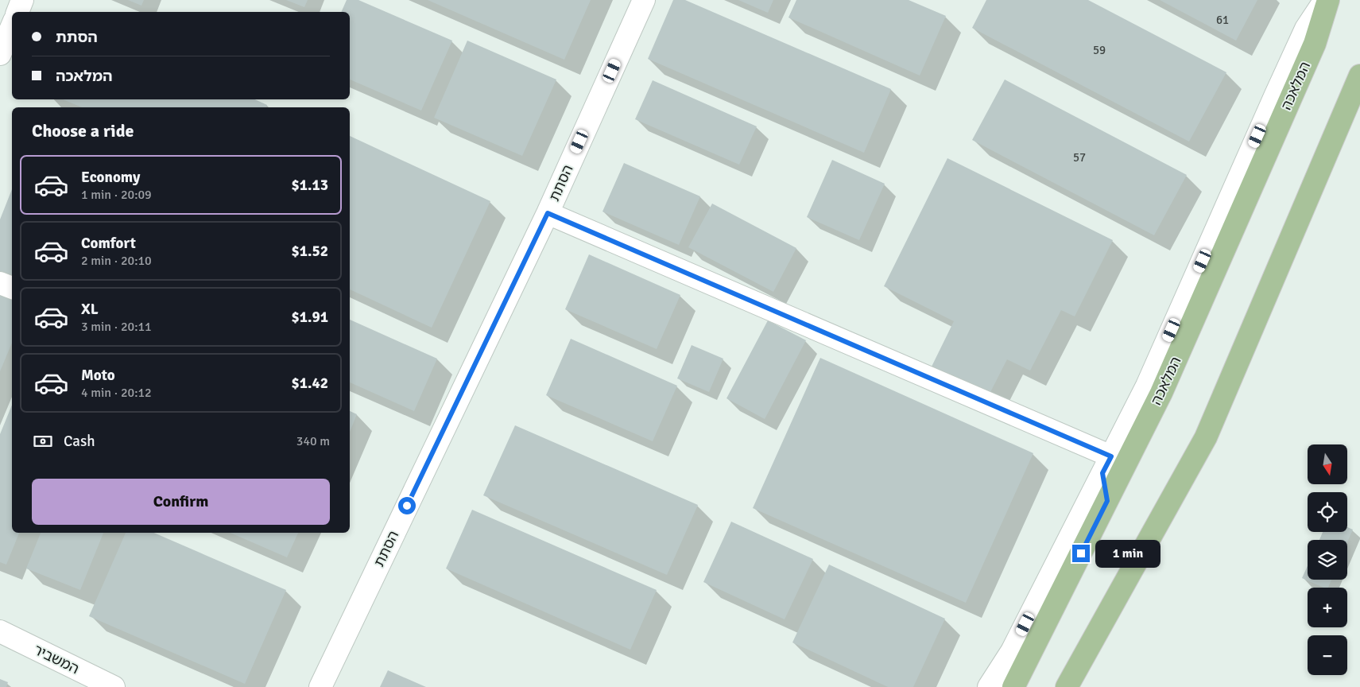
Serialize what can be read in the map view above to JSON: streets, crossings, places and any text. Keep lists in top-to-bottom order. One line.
{"streets":{"main road":["המלאכה"],"street":["הסתת","המשביר"]},"house_numbers":["61","59","57"],"north":"bottom","page":{"banner":["הסתת","המלאכה"],"heading":"Choose a ride","list":[{"name":"Economy","note":"1 min · 20:09","value":"$1.13"},{"name":"Comfort","note":"2 min · 20:10","value":"$1.52"},{"name":"XL","note":"3 min · 20:11","value":"$1.91"},{"name":"Moto","note":"4 min · 20:12","value":"$1.42"}],"pay":["Cash","340 m"],"map_buttons":["+","−"],"buttons":"Confirm","bubble":"1 min"}}
